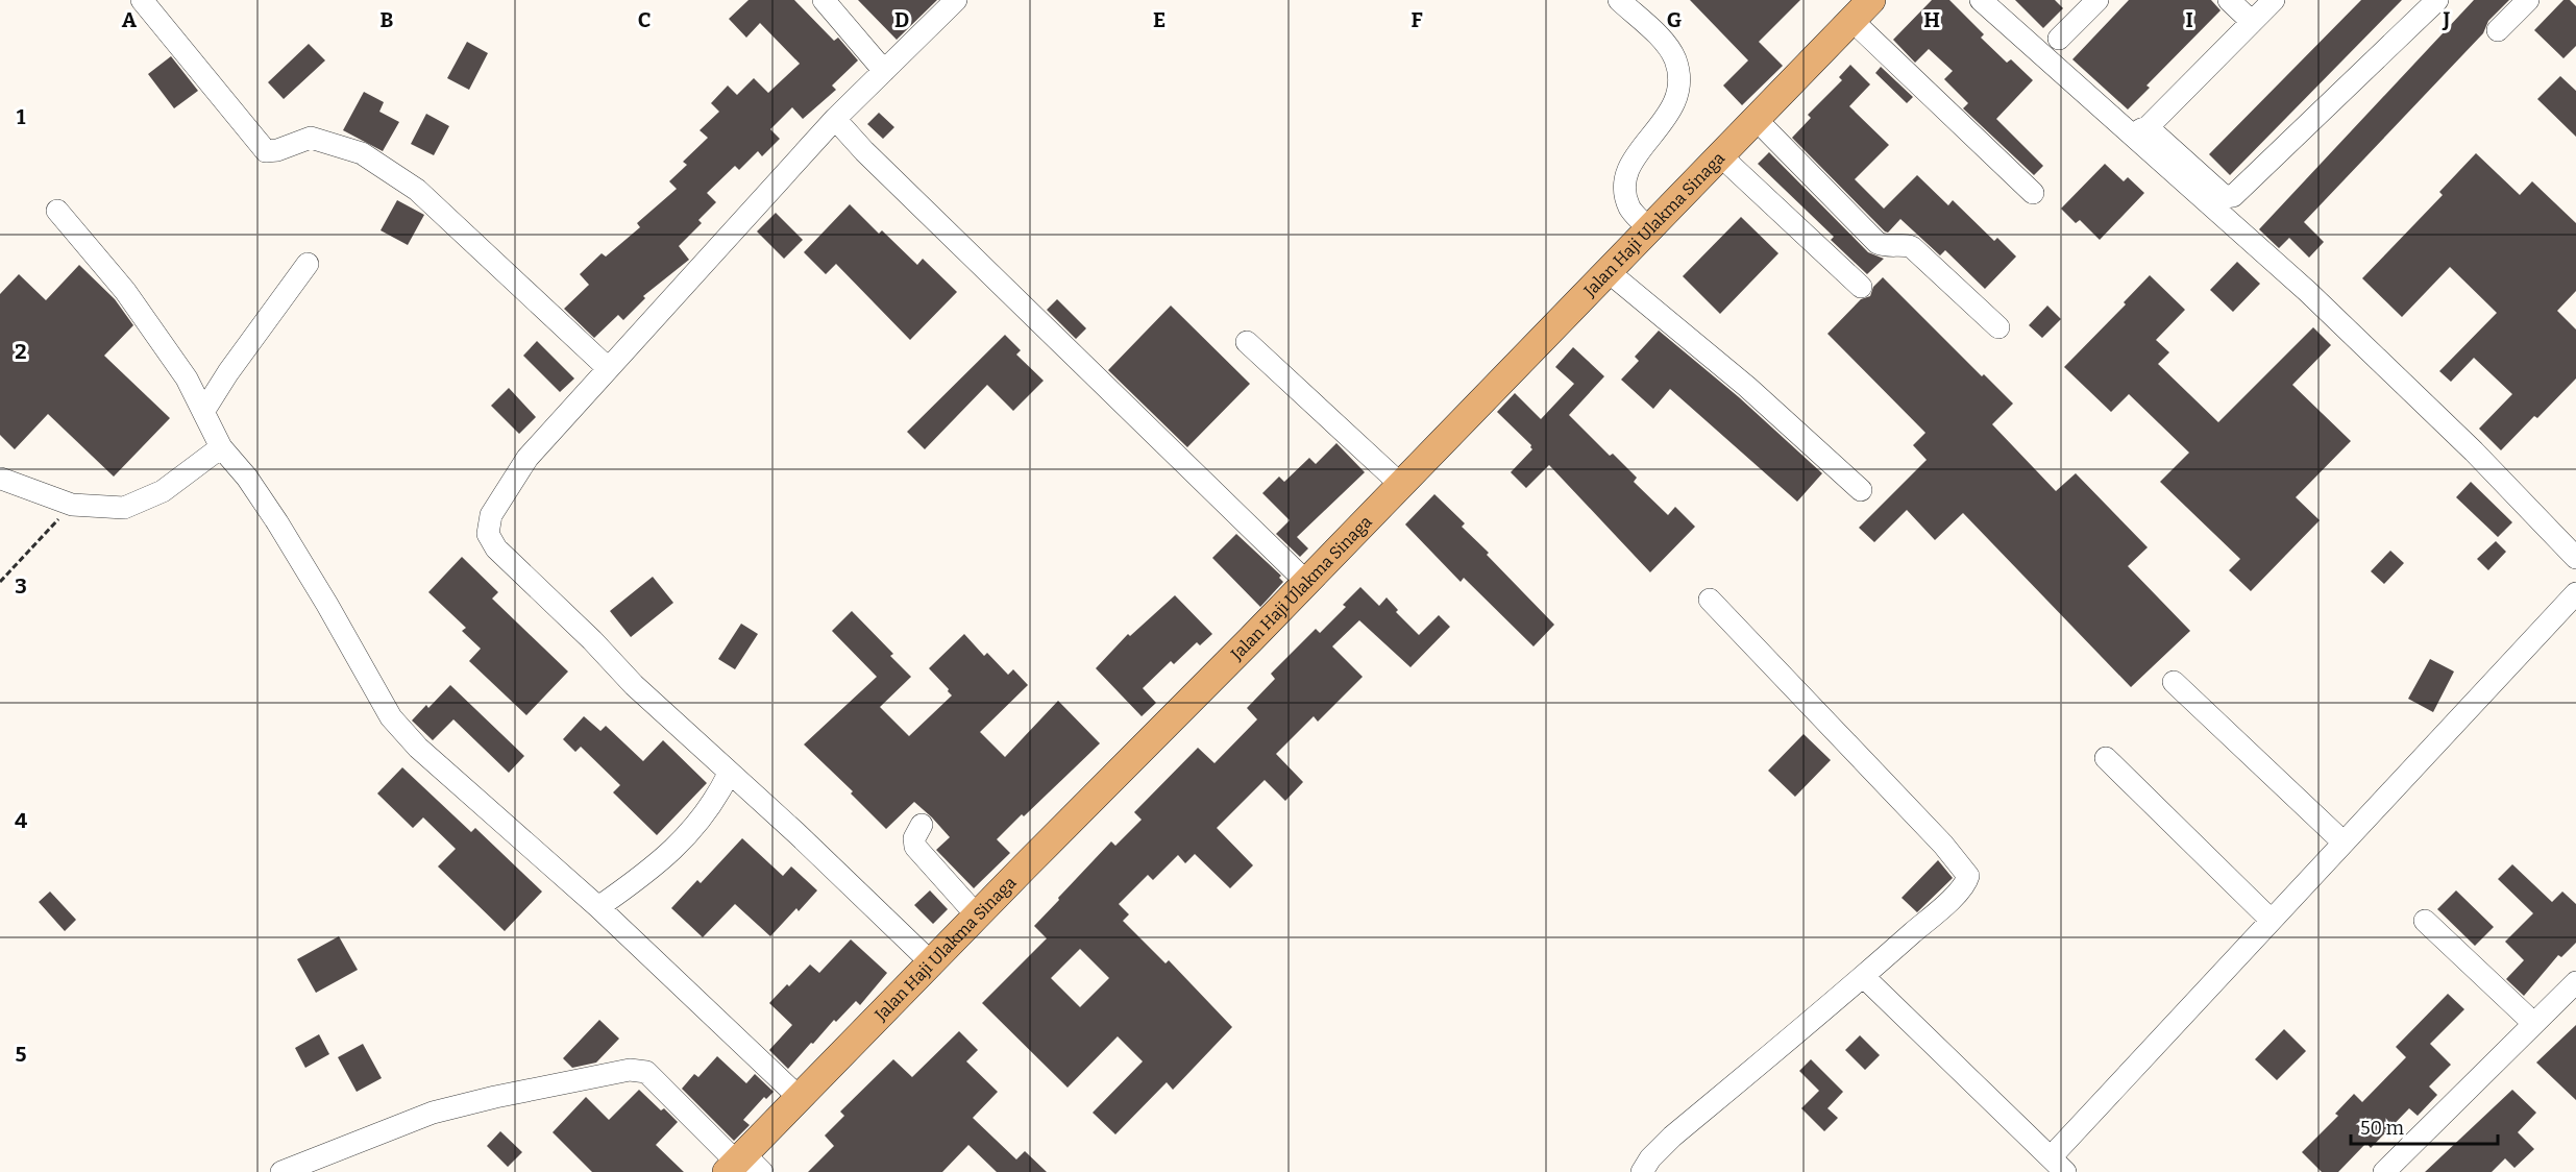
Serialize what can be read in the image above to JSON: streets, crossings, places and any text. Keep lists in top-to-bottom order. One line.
{"streets":{"main road":["Jalan Haji Ulakma Sinaga"]},"scale_bar":"50 m","grid":{"columns":["A","B","C","D","E","F","G","H","I","J"],"rows":["1","2","3","4","5"]}}
